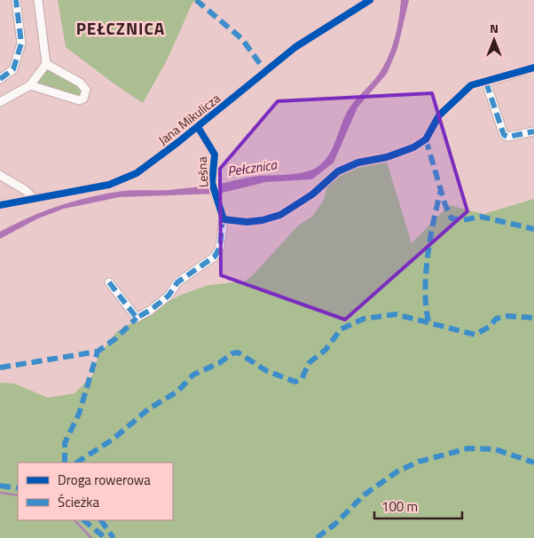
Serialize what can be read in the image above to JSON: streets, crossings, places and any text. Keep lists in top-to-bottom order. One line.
{"streets":{"street":["Jana Mikulicza","Leśna"]},"crossings":[["Jana Mikulicza","Leśna"]],"districts":["PEŁCZNICA"],"water":["Pełcznica"],"legend":["Droga rowerowa","Ścieżka"],"scale_bar":"100 m","north":"top"}
